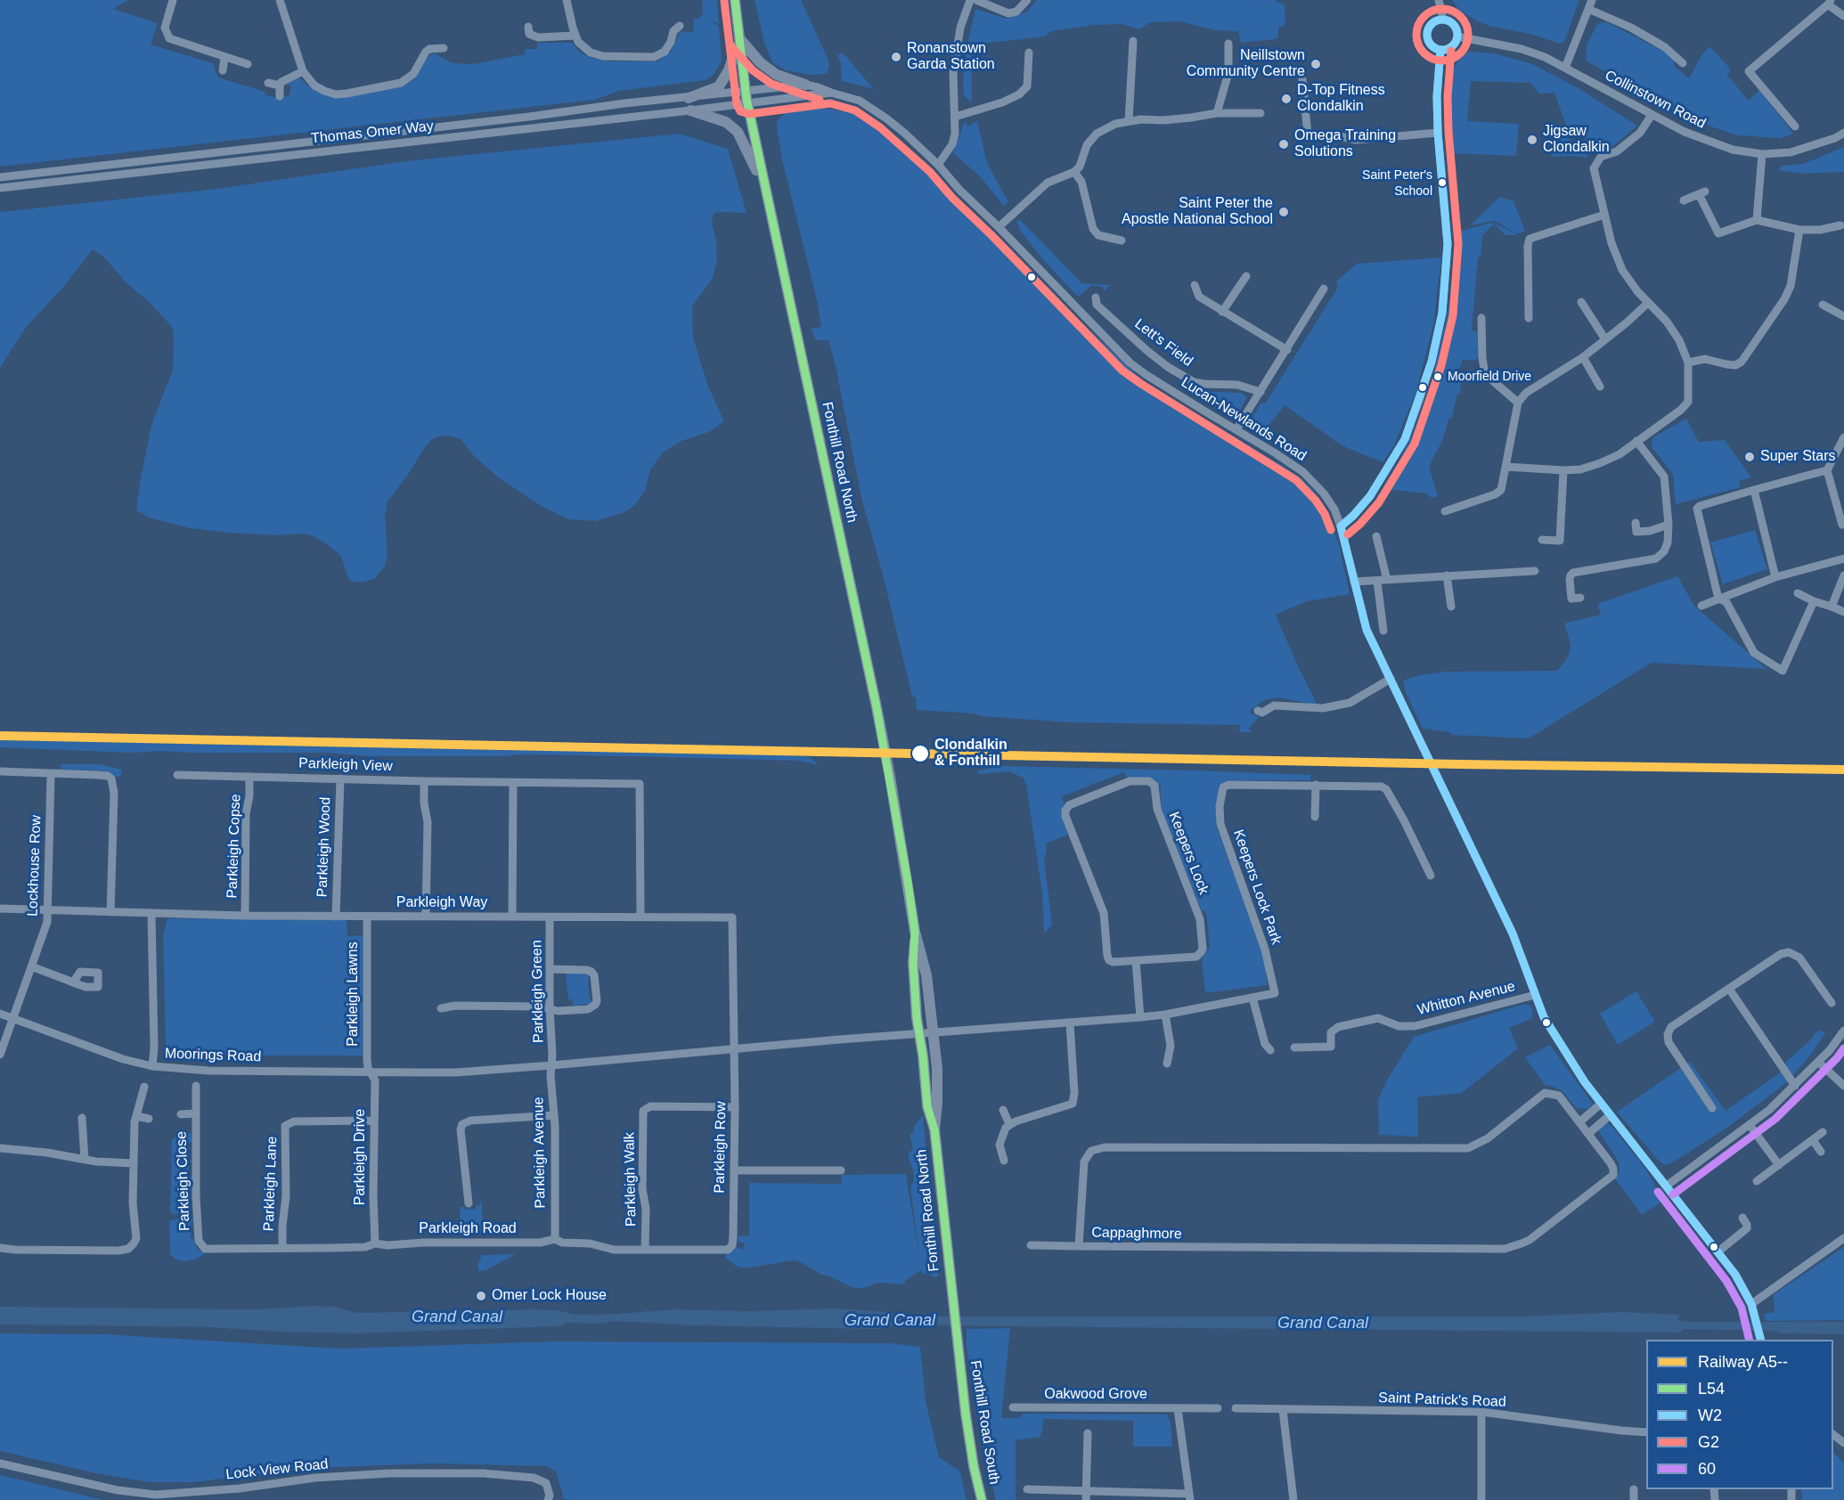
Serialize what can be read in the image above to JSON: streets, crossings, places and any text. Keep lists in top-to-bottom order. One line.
{"streets":{"main road":["Fonthill Road North","Fonthill Road South"],"street":["Collinstown Road","Thomas Omer Way","Lett's Field","Lucan-Newlands Road","Parkleigh View","Parkleigh Copse","Parkleigh Wood","Keepers Lock","Lockhouse Row","Keepers Lock Park","Parkleigh Way","Parkleigh Green","Parkleigh Lawns","Whitton Avenue","Moorings Road","Parkleigh Row","Parkleigh Avenue","Parkleigh Drive","Parkleigh Walk","Parkleigh Close","Parkleigh Lane","Parkleigh Road","Cappaghmore","Oakwood Grove","Saint Patrick's Road","Lock View Road"]},"crossings":[["Thomas Omer Way","Lucan-Newlands Road"],["Thomas Omer Way","Fonthill Road North"],["Lucan-Newlands Road","Fonthill Road North"],["Lucan-Newlands Road","Whitton Avenue"],["Fonthill Road North","Moorings Road"],["Fonthill Road North","Fonthill Road South"],["Parkleigh View","Parkleigh Copse"],["Parkleigh View","Parkleigh Wood"],["Parkleigh View","Parkleigh Way"],["Parkleigh Copse","Parkleigh Way"],["Parkleigh Wood","Parkleigh Way"],["Lockhouse Row","Parkleigh Way"],["Lockhouse Row","Moorings Road"],["Parkleigh Way","Parkleigh Green"],["Parkleigh Way","Parkleigh Lawns"],["Parkleigh Way","Parkleigh Row"],["Parkleigh Green","Moorings Road"],["Parkleigh Green","Parkleigh Avenue"],["Parkleigh Lawns","Moorings Road"],["Parkleigh Lawns","Parkleigh Drive"],["Moorings Road","Parkleigh Row"],["Moorings Road","Parkleigh Avenue"],["Moorings Road","Parkleigh Drive"],["Parkleigh Row","Parkleigh Walk"],["Parkleigh Row","Parkleigh Road"],["Parkleigh Avenue","Parkleigh Road"],["Parkleigh Drive","Parkleigh Lane"],["Parkleigh Drive","Parkleigh Road"],["Parkleigh Walk","Parkleigh Road"],["Parkleigh Close","Parkleigh Road"],["Parkleigh Lane","Parkleigh Road"]],"water":["Grand Canal"],"places":["Ronanstown Garda Station","Neillstown Community Centre","D-Top Fitness Clondalkin","Jigsaw Clondalkin","Omega Training Solutions","Saint Peter's School","Saint Peter the Apostle National School","Moorfield Drive","Super Stars","Clondalkin & Fonthill","Omer Lock House"],"lines":["transit line L54","transit line G2","transit line W2","rail line A5--","transit line 60"],"legend":["Railway A5--","L54","W2","G2","60"]}
